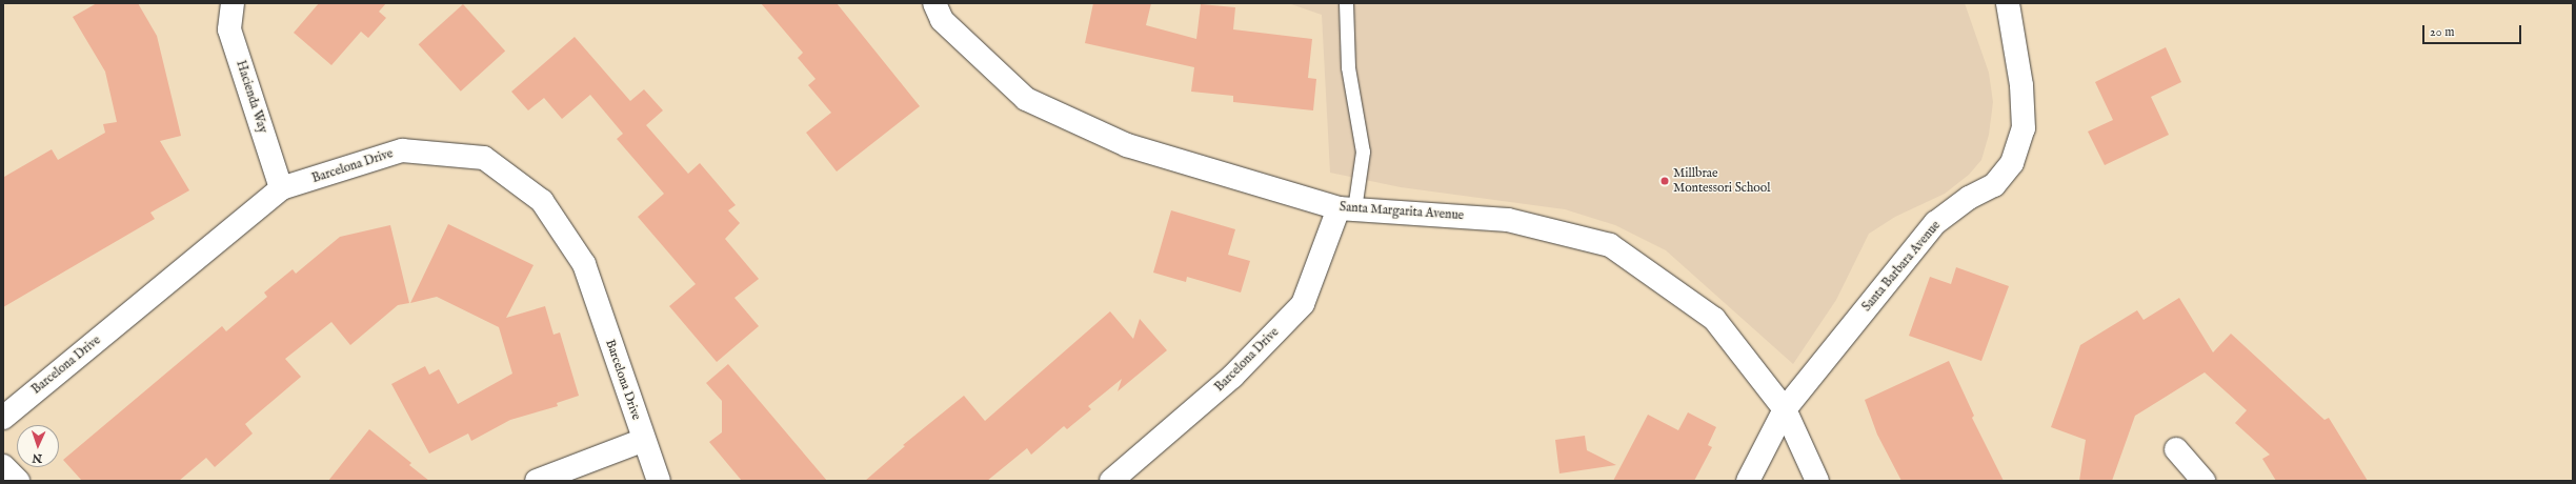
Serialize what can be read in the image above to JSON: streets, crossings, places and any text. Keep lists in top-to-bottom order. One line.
{"streets":{"street":["Hacienda Way","Barcelona Drive","Santa Margarita Avenue","Santa Barbara Avenue"]},"crossings":[["Hacienda Way","Barcelona Drive"],["Barcelona Drive","Santa Margarita Avenue"],["Santa Margarita Avenue","Santa Barbara Avenue"]],"places":["Millbrae Montessori School"],"scale_bar":"20 m","north":"bottom"}
